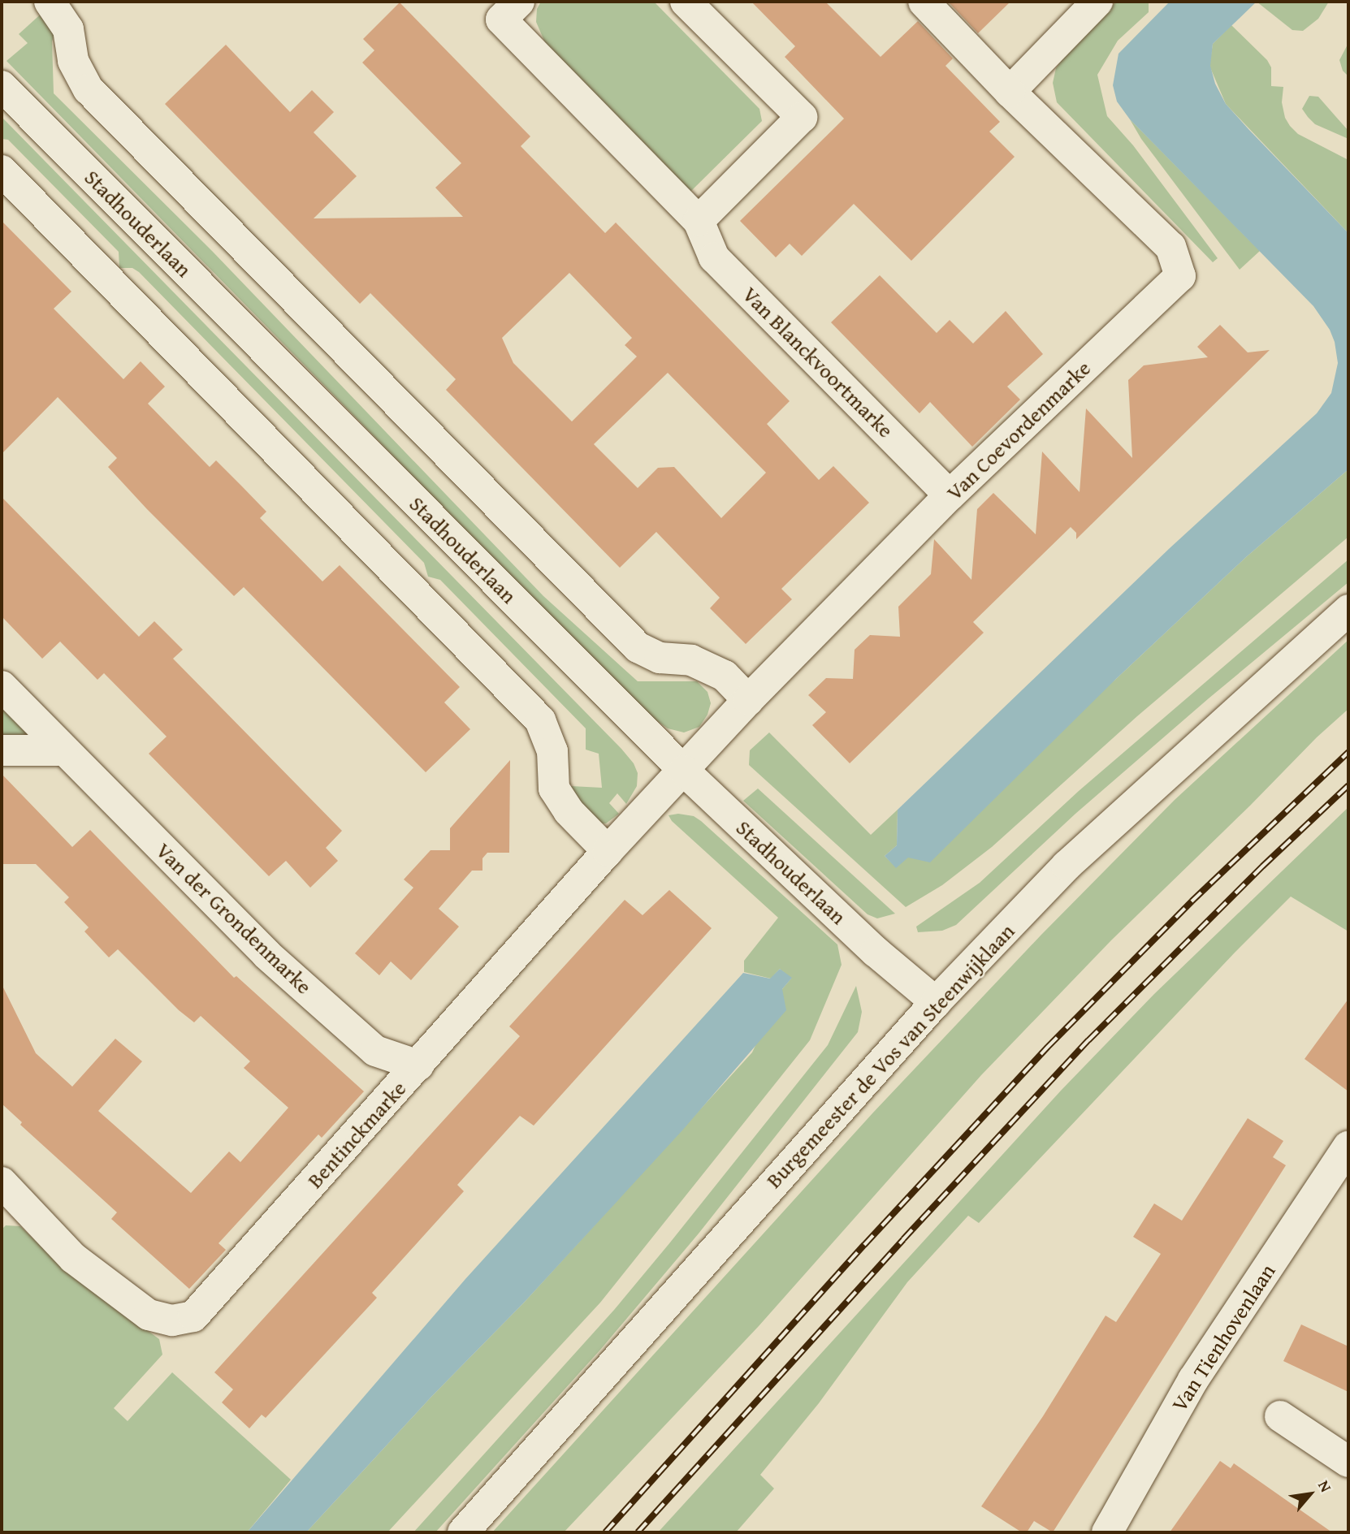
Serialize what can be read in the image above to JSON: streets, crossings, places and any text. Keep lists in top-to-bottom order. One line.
{"streets":{"street":["Stadhouderlaan","Van Blanckvoortmarke","Van Coevordenmarke","Van der Grondenmarke","Burgemeester de Vos van Steenwijklaan","Bentinckmarke","Van Tienhovenlaan"]},"crossings":[["Stadhouderlaan","Van Coevordenmarke"],["Stadhouderlaan","Burgemeester de Vos van Steenwijklaan"],["Stadhouderlaan","Bentinckmarke"],["Van Blanckvoortmarke","Van Coevordenmarke"],["Van Coevordenmarke","Bentinckmarke"],["Van der Grondenmarke","Bentinckmarke"]],"north":"top right"}
